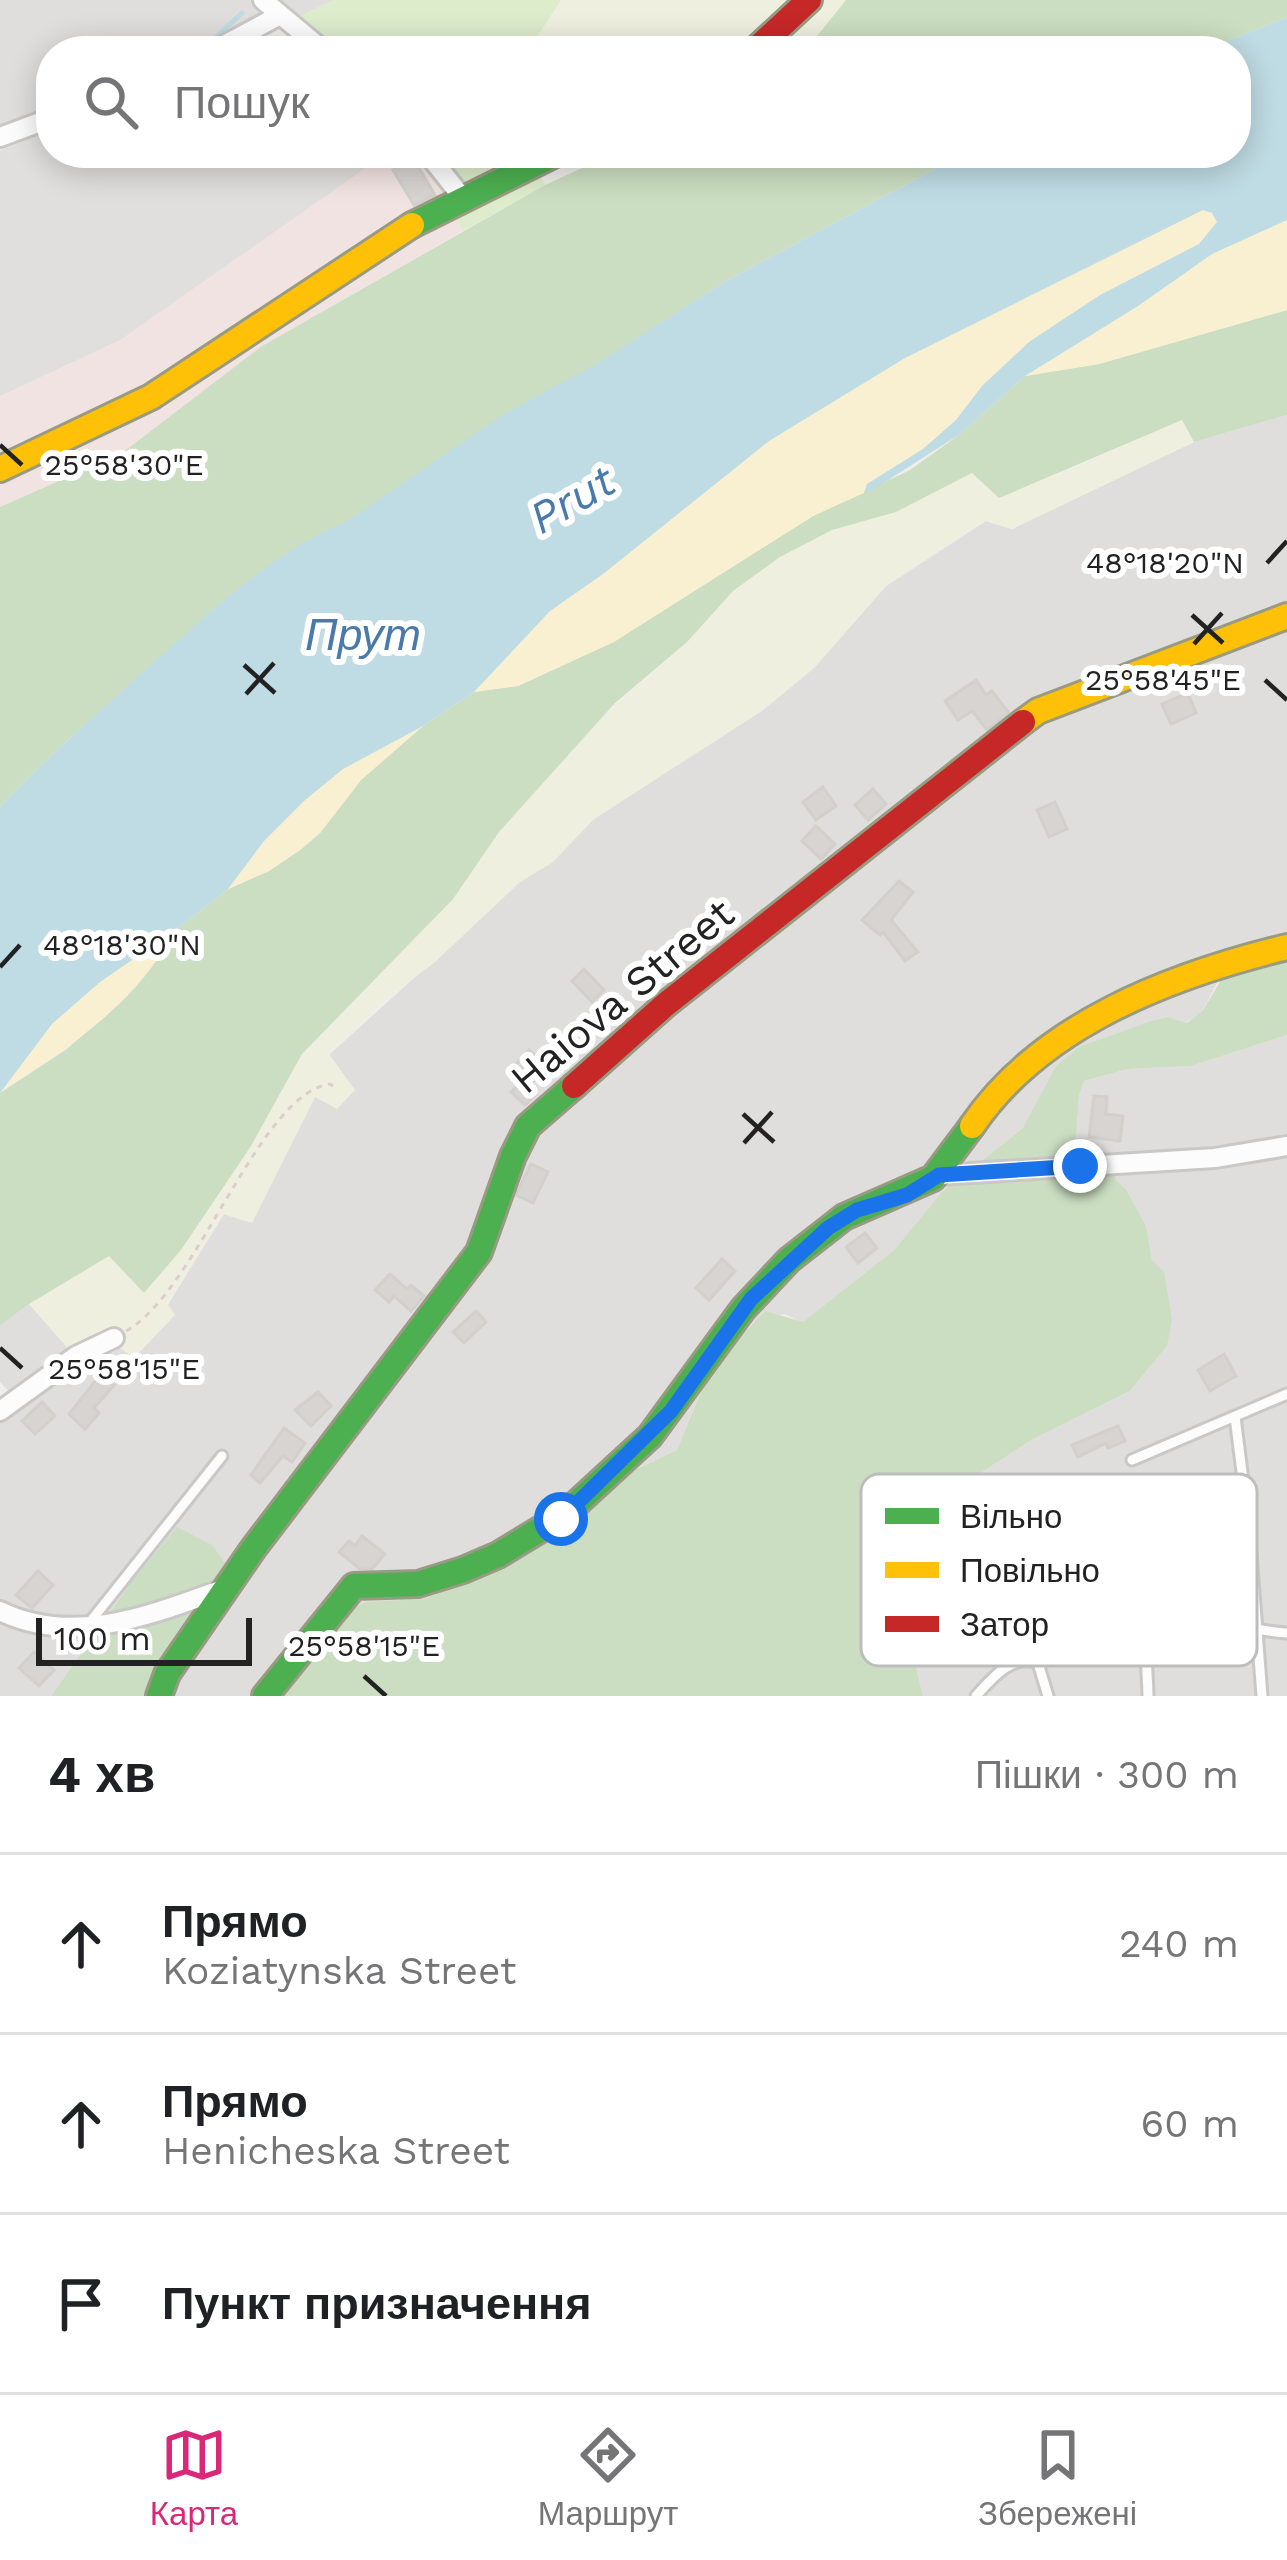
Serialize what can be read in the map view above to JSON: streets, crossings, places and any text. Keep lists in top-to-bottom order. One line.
{"streets":{"street":["Haiova Street"]},"water":["Prut","Прут"],"legend":["Вільно","Повільно","Затор"],"scale_bar":"100 m","page":{"search":"Пошук","scale":"100 m","heading":["4 хв","Пішки · 300 m"],"list":[["Прямо","Koziatynska Street","240 m"],["Прямо","Henicheska Street","60 m"],"Пункт призначення"],"nav":["Карта","Маршрут","Збережені"]},"coordinates":["25°58'30\"E","48°18'20\"N","25°58'45\"E","48°18'30\"N","25°58'15\"E"]}
